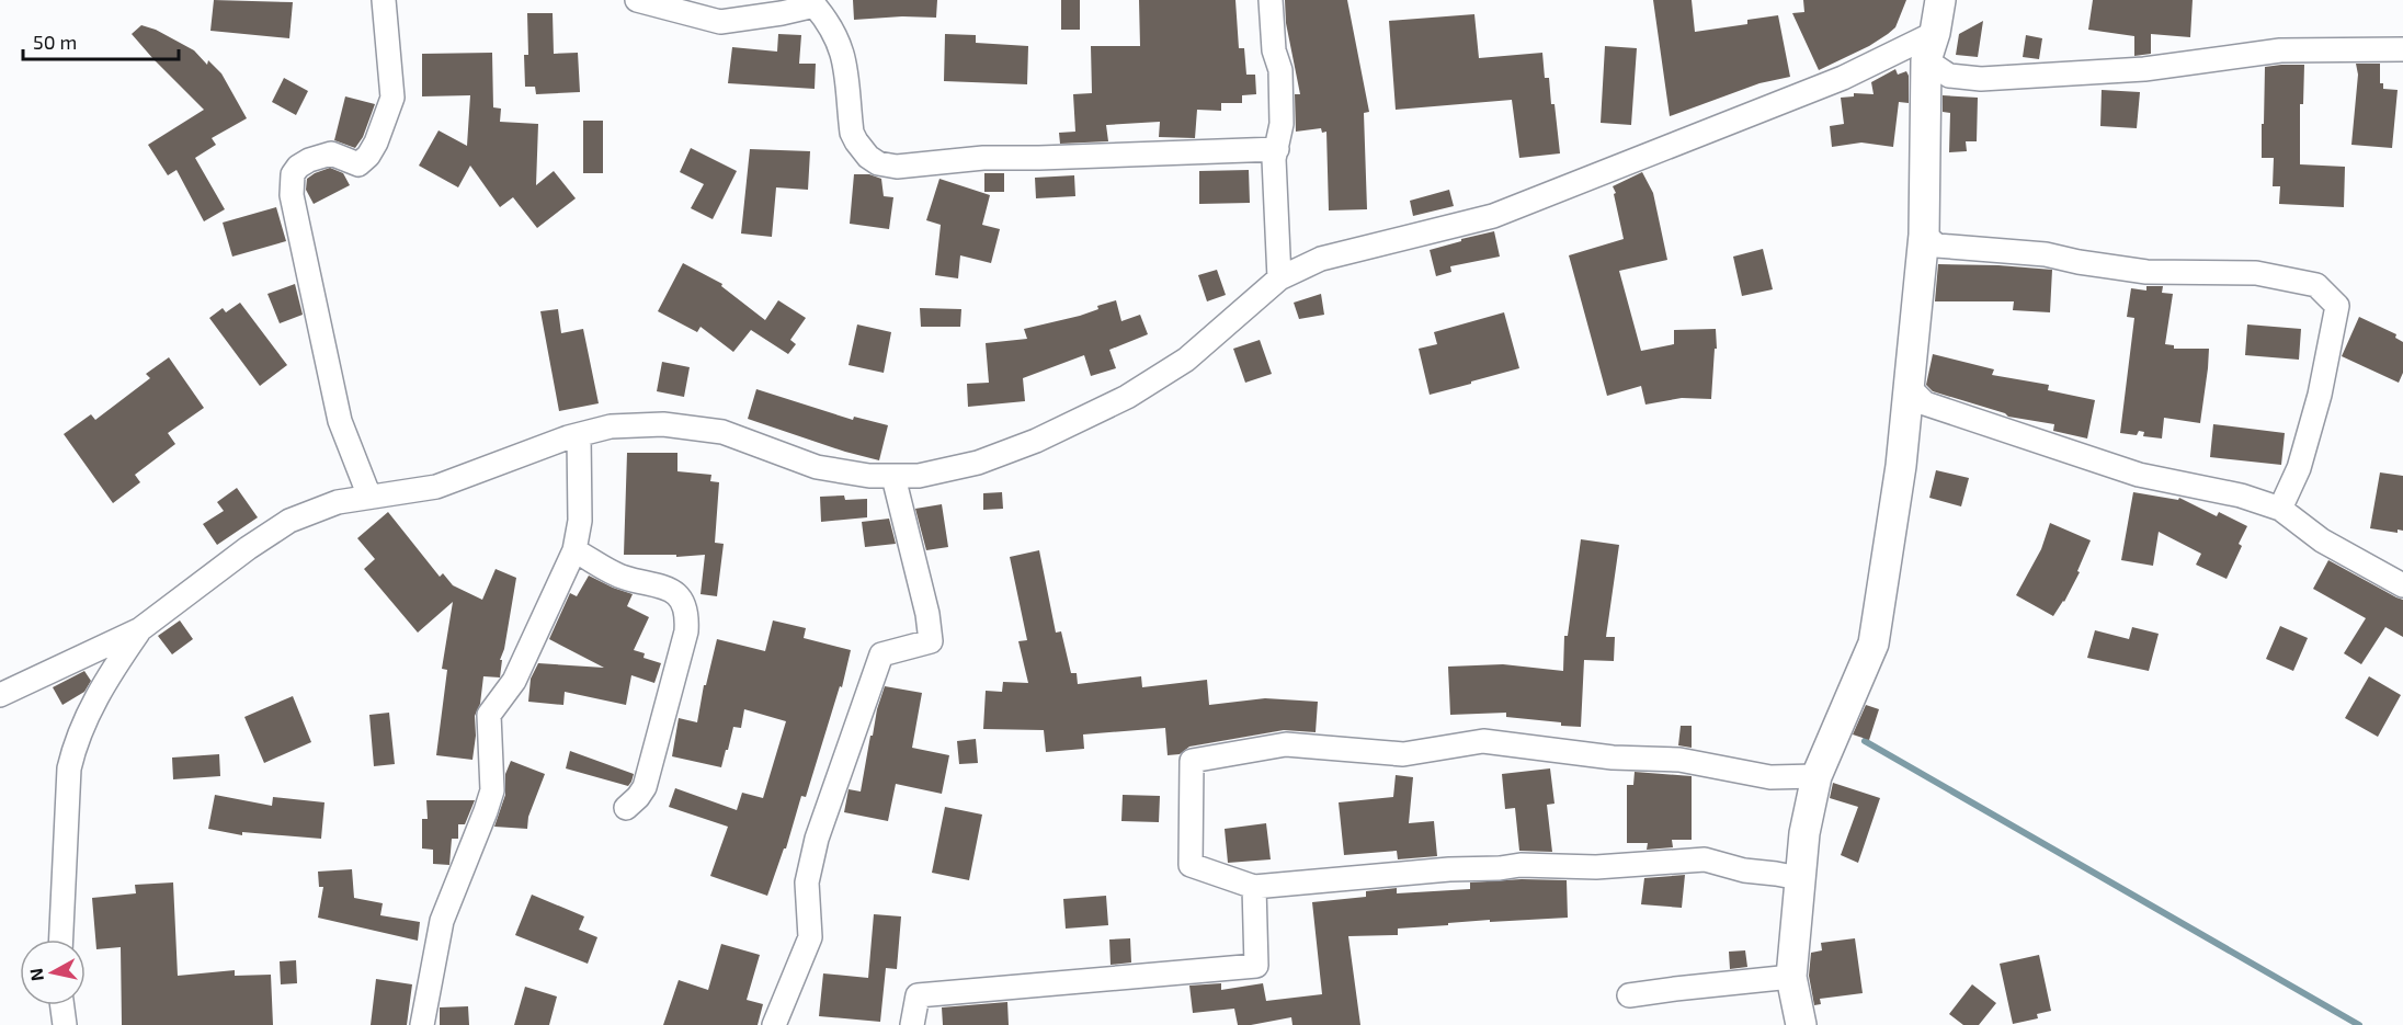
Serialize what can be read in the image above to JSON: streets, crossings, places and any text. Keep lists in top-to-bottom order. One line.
{"scale_bar":"50 m","north":"left"}
